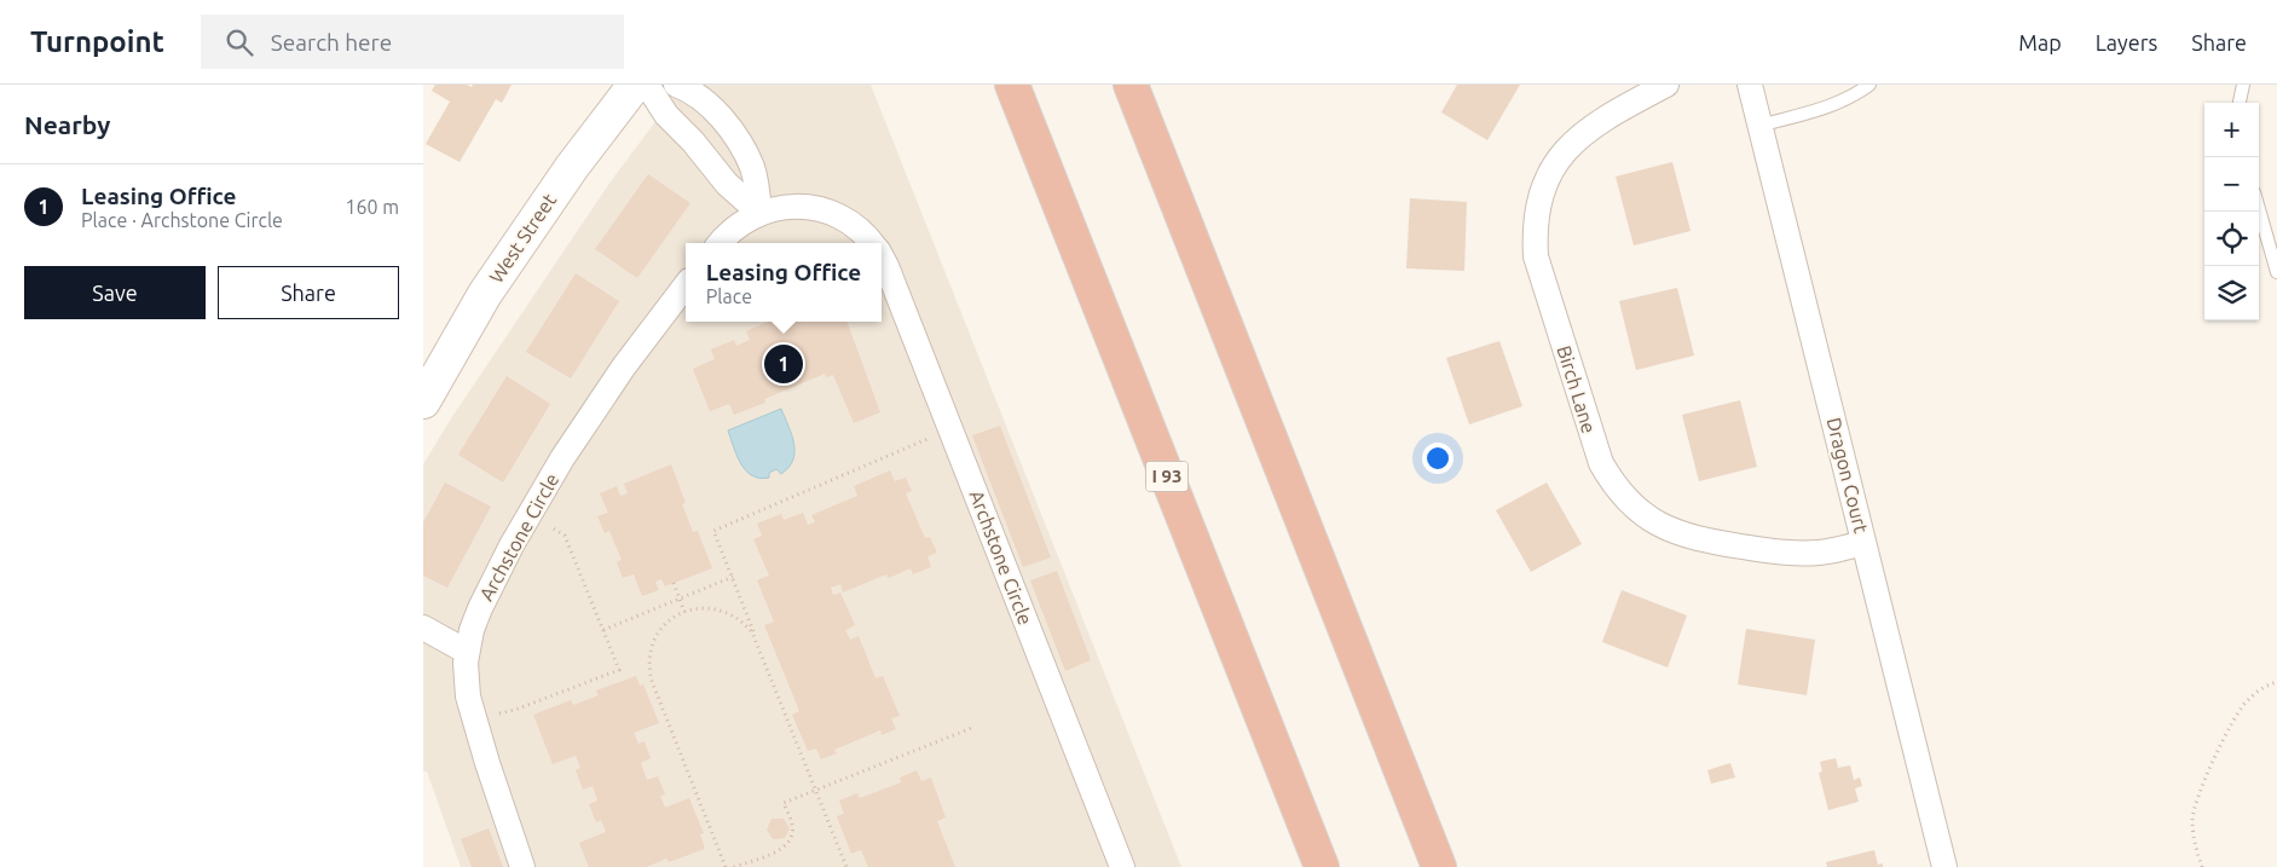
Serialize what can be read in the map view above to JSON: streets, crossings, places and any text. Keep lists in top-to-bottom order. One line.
{"streets":{"highway":["I 93"],"main road":["West Street"],"street":["Birch Lane","Dragon Court","Archstone Circle"]},"crossings":[["Birch Lane","Dragon Court"]],"page":{"header":"Turnpoint","search":"Search here","nav":["Map","Layers","Share"],"heading":"Nearby","map_buttons":["+","−"],"list":[{"mark":"1","name":"Leasing Office","note":"Place · Archstone Circle","value":"160 m"}],"popup":["Leasing Office","Place"],"buttons":["Save","Share"],"pins":"1"}}
